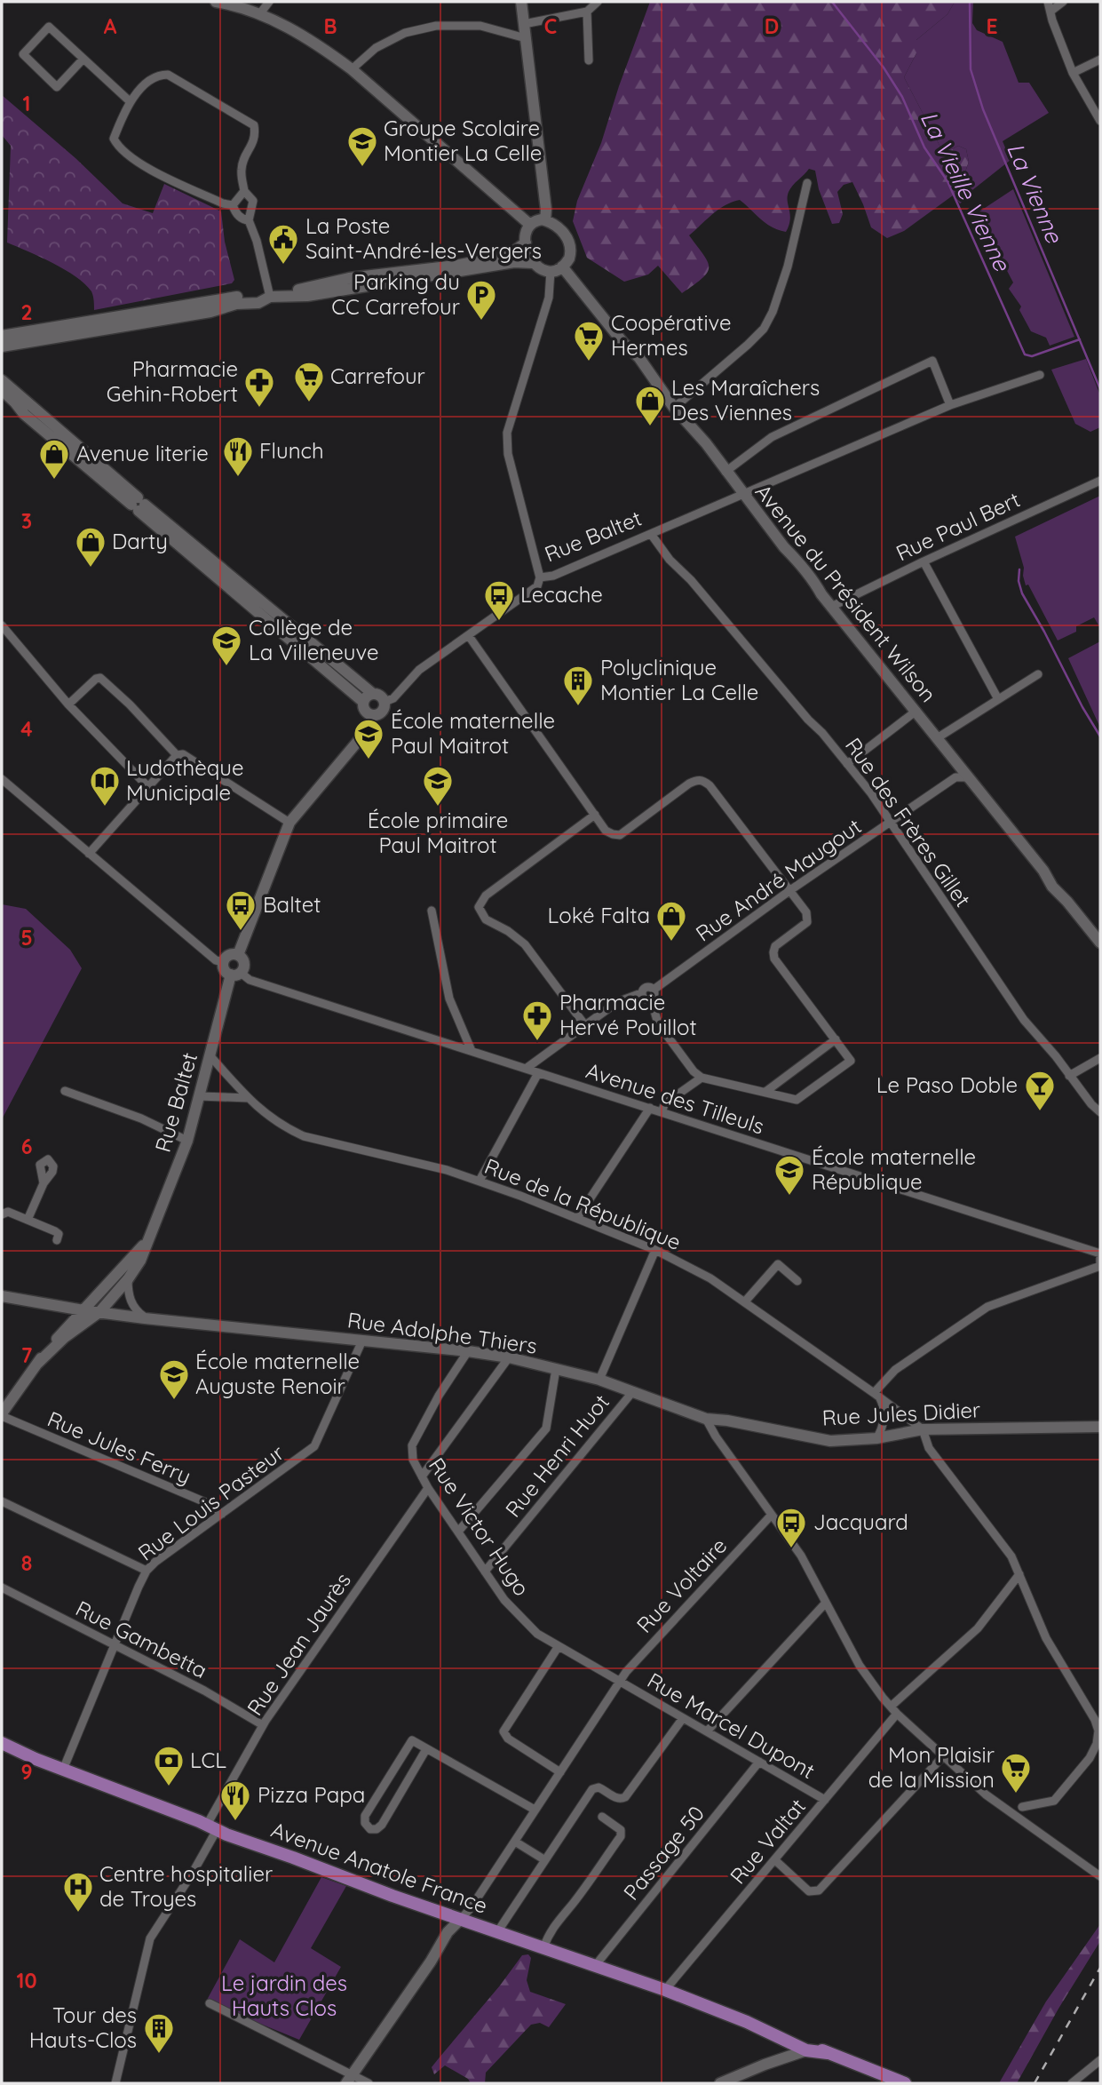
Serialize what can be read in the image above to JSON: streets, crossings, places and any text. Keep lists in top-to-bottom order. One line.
{"streets":{"main road":["Avenue Anatole France"],"street":["Rue Paul Bert","Rue Baltet","Avenue du Président Wilson","Rue des Frères Gillet","Rue André Maugout","Avenue des Tilleuls","Rue de la République","Rue Adolphe Thiers","Rue Jules Didier","Rue Jules Ferry","Rue Henri Huot","Rue Louis Pasteur","Rue Victor Hugo","Rue Voltaire","Rue Gambetta","Rue Jean Jaurès","Rue Marcel Dupont","Rue Valtat","Passage 50"]},"crossings":[["Rue Paul Bert","Avenue du Président Wilson"],["Rue Baltet","Avenue du Président Wilson"],["Rue Baltet","Rue des Frères Gillet"],["Rue Baltet","Avenue des Tilleuls"],["Rue Baltet","Rue de la République"],["Rue Baltet","Rue Adolphe Thiers"],["Rue des Frères Gillet","Rue André Maugout"],["Rue de la République","Rue Jules Didier"],["Rue Adolphe Thiers","Rue Jules Didier"],["Rue Adolphe Thiers","Rue Henri Huot"],["Rue Adolphe Thiers","Rue Louis Pasteur"],["Rue Adolphe Thiers","Rue Victor Hugo"],["Rue Jules Ferry","Rue Louis Pasteur"],["Rue Henri Huot","Rue Victor Hugo"],["Rue Louis Pasteur","Rue Gambetta"],["Rue Louis Pasteur","Avenue Anatole France"],["Rue Victor Hugo","Rue Voltaire"],["Rue Victor Hugo","Rue Jean Jaurès"],["Rue Victor Hugo","Rue Marcel Dupont"],["Rue Voltaire","Rue Marcel Dupont"],["Rue Voltaire","Avenue Anatole France"],["Rue Gambetta","Rue Jean Jaurès"],["Rue Jean Jaurès","Avenue Anatole France"],["Rue Marcel Dupont","Rue Valtat"],["Rue Marcel Dupont","Passage 50"],["Rue Valtat","Avenue Anatole France"],["Passage 50","Avenue Anatole France"]],"water":["La Vieille Vienne","La Vienne"],"parks":["Le jardin des Hauts Clos"],"places":{"school or university":["Groupe Scolaire Montier La Celle","Collège de La Villeneuve","École maternelle Paul Maitrot","École primaire Paul Maitrot","École maternelle République","École maternelle Auguste Renoir"],"public building":["La Poste Saint-André-les-Vergers"],"parking":["Parking du CC Carrefour"],"supermarket":["Coopérative Hermes","Carrefour","Mon Plaisir de la Mission"],"pharmacy":["Pharmacie Gehin-Robert","Pharmacie Hervé Pouillot"],"shop":["Les Maraîchers Des Viennes","Avenue literie","Darty","Loké Falta"],"restaurant":["Flunch","Pizza Papa"],"bus stop":["Lecache","Baltet","Jacquard"],"building":["Polyclinique Montier La Celle","Tour des Hauts-Clos"],"library":["Ludothèque Municipale"],"bar":["Le Paso Doble"],"bank":["LCL"],"hospital":["Centre hospitalier de Troyes"]},"grid":{"columns":["A","B","C","D","E"],"rows":["1","2","3","4","5","6","7","8","9","10"]}}
